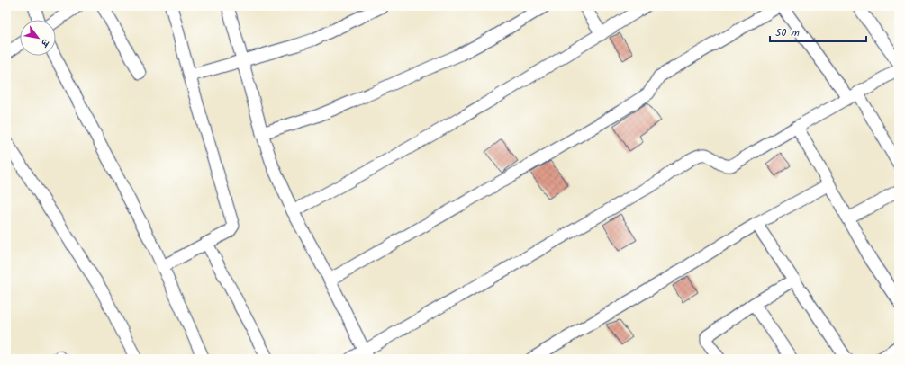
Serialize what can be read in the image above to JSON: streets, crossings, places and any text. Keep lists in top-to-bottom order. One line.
{"scale_bar":"50 m","north":"bottom right"}
